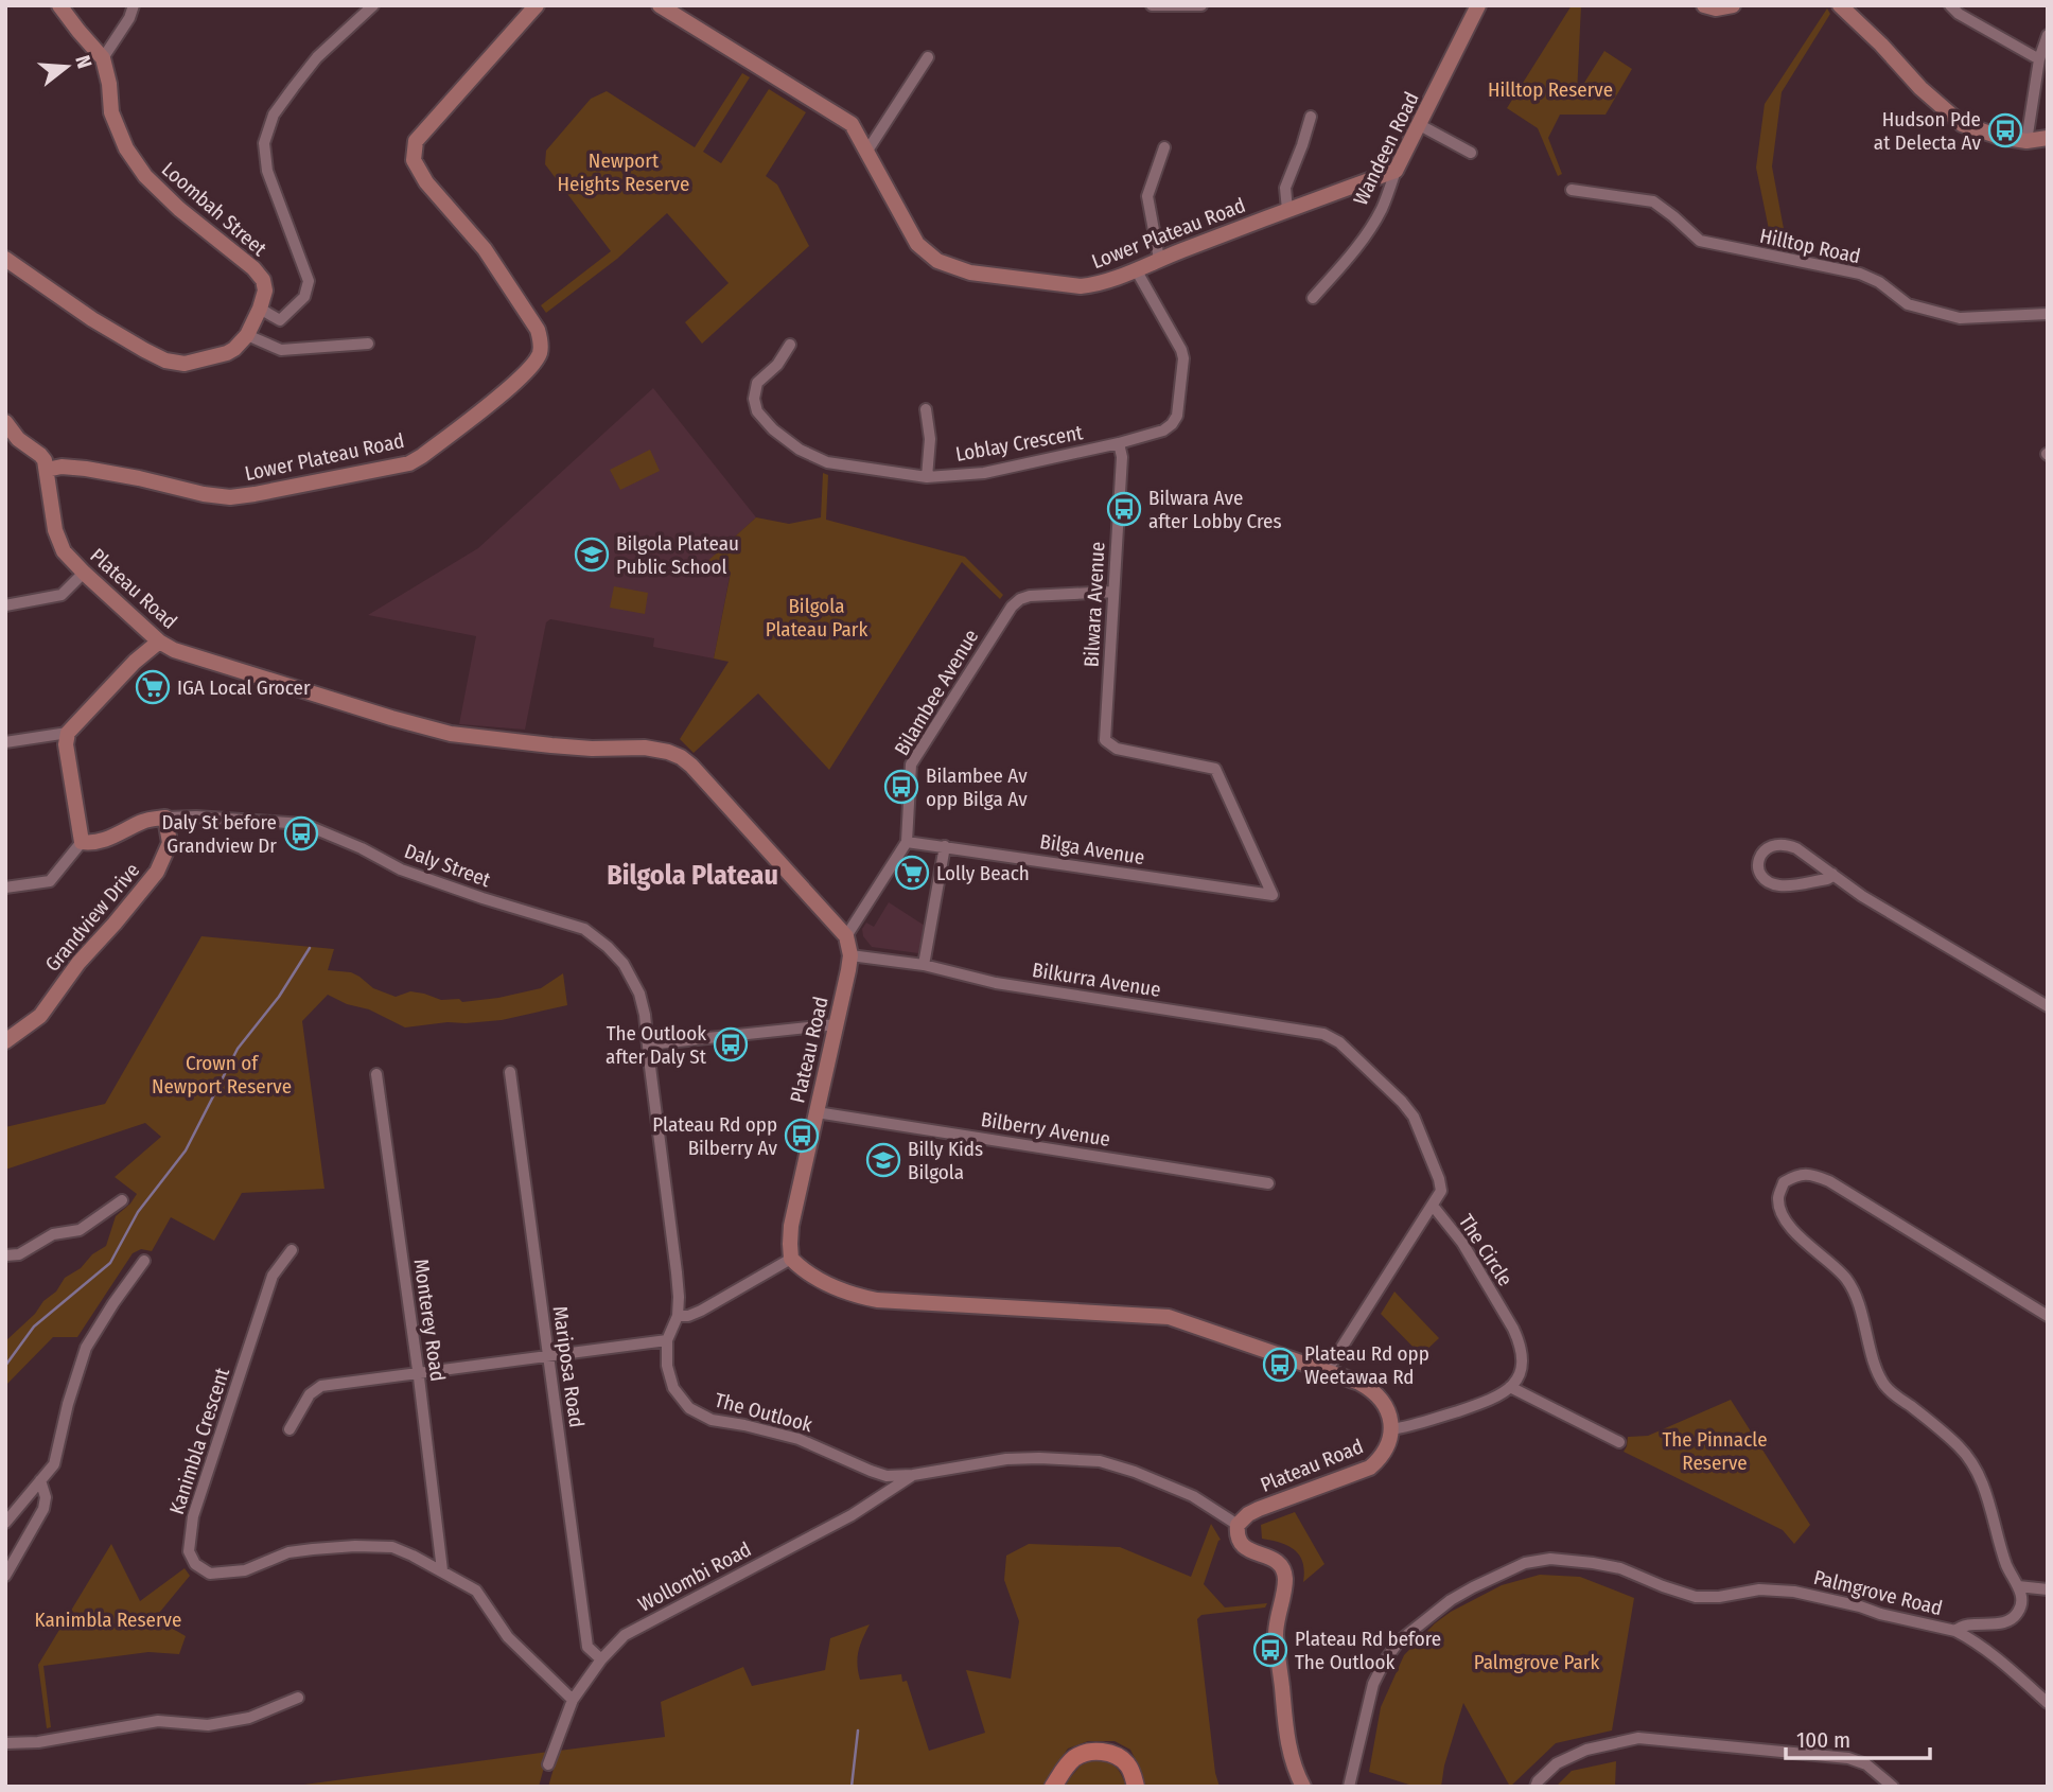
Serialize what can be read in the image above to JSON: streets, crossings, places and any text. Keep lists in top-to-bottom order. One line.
{"streets":{"street":["Wandeen Road","Loombah Street","Lower Plateau Road","Hilltop Road","Loblay Crescent","Plateau Road","Bilwara Avenue","Bilambee Avenue","Bilga Avenue","Daly Street","Grandview Drive","Bilkurra Avenue","Bilberry Avenue","The Circle","Monterey Road","Mariposa Road","The Outlook","Kanimbla Crescent","Wollombi Road","Palmgrove Road"]},"crossings":[["Wandeen Road","Lower Plateau Road"],["Lower Plateau Road","Plateau Road"],["Loblay Crescent","Bilwara Avenue"],["Plateau Road","Bilambee Avenue"],["Plateau Road","Bilkurra Avenue"],["Plateau Road","Bilberry Avenue"],["Plateau Road","The Outlook"],["Bilwara Avenue","Bilambee Avenue"],["Bilwara Avenue","Bilga Avenue"],["Bilambee Avenue","Bilga Avenue"],["Daly Street","Grandview Drive"],["Daly Street","The Outlook"],["Bilkurra Avenue","The Circle"],["Monterey Road","Kanimbla Crescent"],["Mariposa Road","Wollombi Road"],["The Outlook","Wollombi Road"],["Kanimbla Crescent","Wollombi Road"]],"districts":["Bilgola Plateau"],"parks":["Hilltop Reserve","Newport Heights Reserve","Bilgola Plateau Park","Crown of Newport Reserve","The Pinnacle Reserve","Kanimbla Reserve","Palmgrove Park"],"places":{"bus stop":["Hudson Pde at Delecta Av","Bilwara Ave after Lobby Cres","Bilambee Av opp Bilga Av","Daly St before Grandview Dr","The Outlook after Daly St","Plateau Rd opp Bilberry Av","Plateau Rd opp Weetawaa Rd","Plateau Rd before The Outlook"],"school or university":["Bilgola Plateau Public School","Billy Kids Bilgola"],"supermarket":["IGA Local Grocer","Lolly Beach"]},"scale_bar":"100 m","north":"right"}
